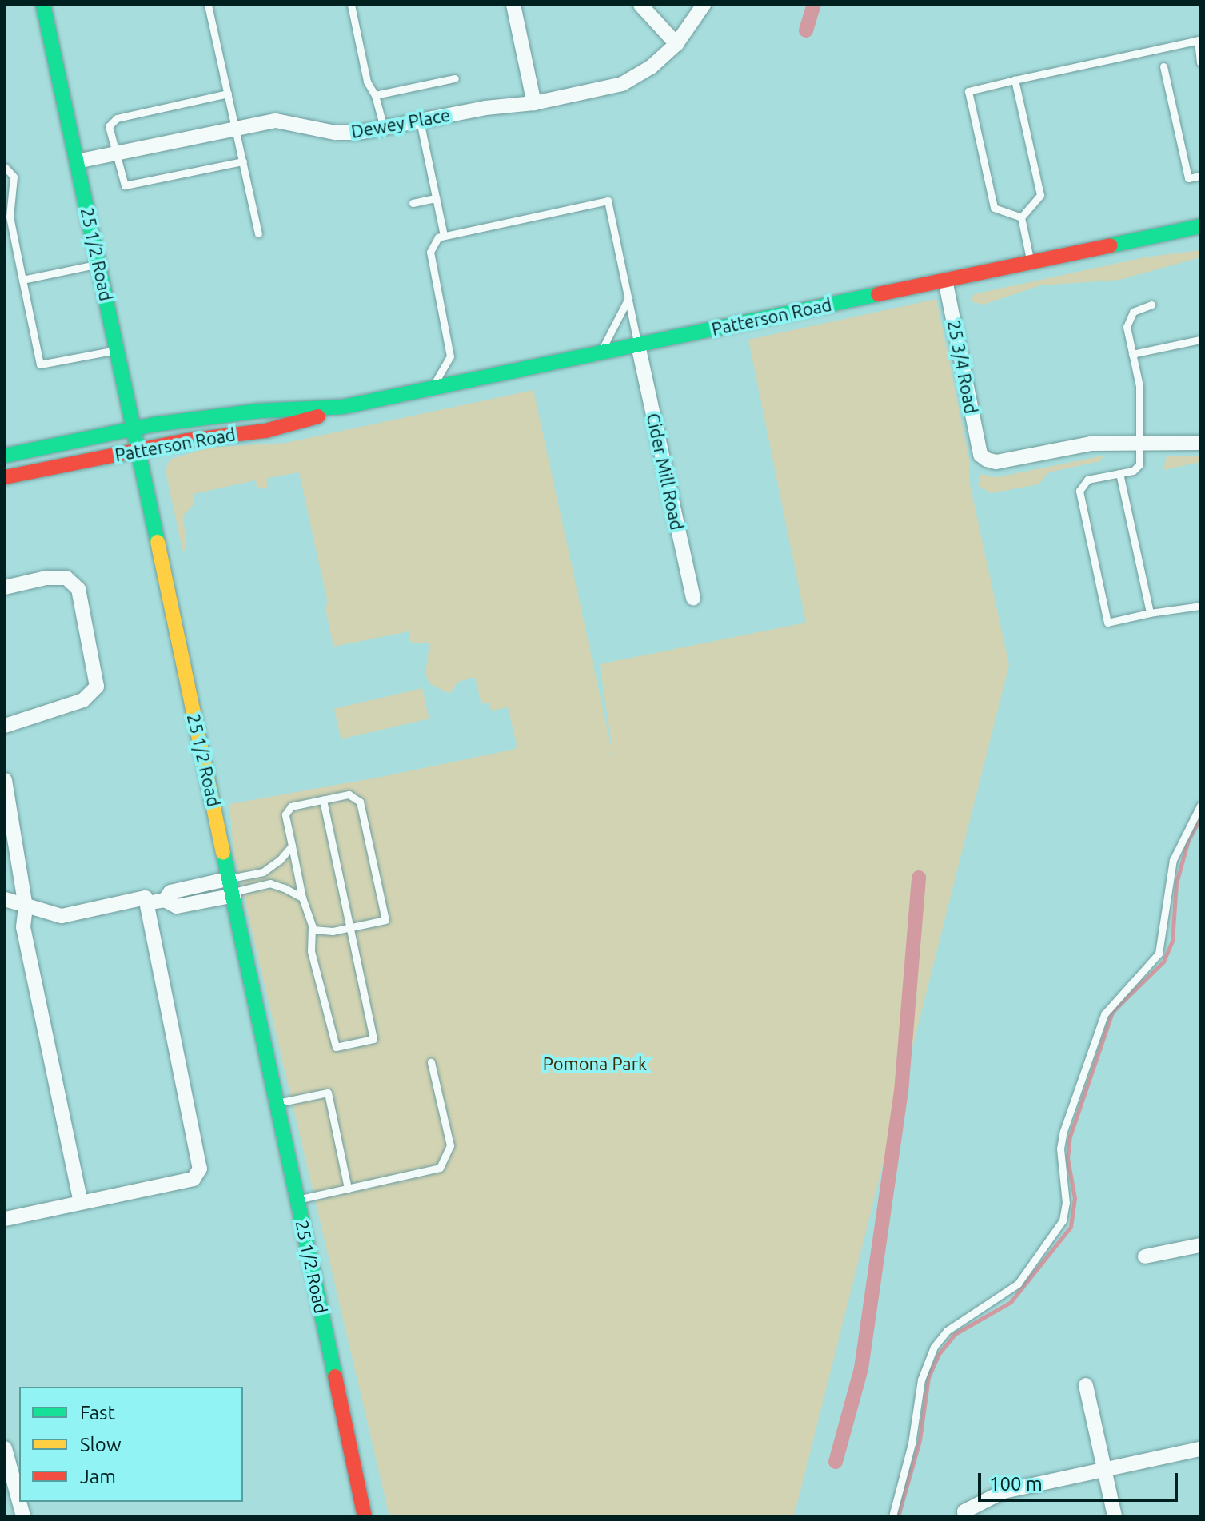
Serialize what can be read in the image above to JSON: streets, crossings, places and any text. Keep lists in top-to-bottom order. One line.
{"streets":{"main road":["25 1/2 Road","Patterson Road"],"street":["Dewey Place","25 3/4 Road","Cider Mill Road"]},"crossings":[["Dewey Place","25 1/2 Road"],["25 1/2 Road","Patterson Road"],["Patterson Road","25 3/4 Road"],["Patterson Road","Cider Mill Road"]],"parks":["Pomona Park"],"legend":["Fast","Slow","Jam"],"scale_bar":"100 m"}
